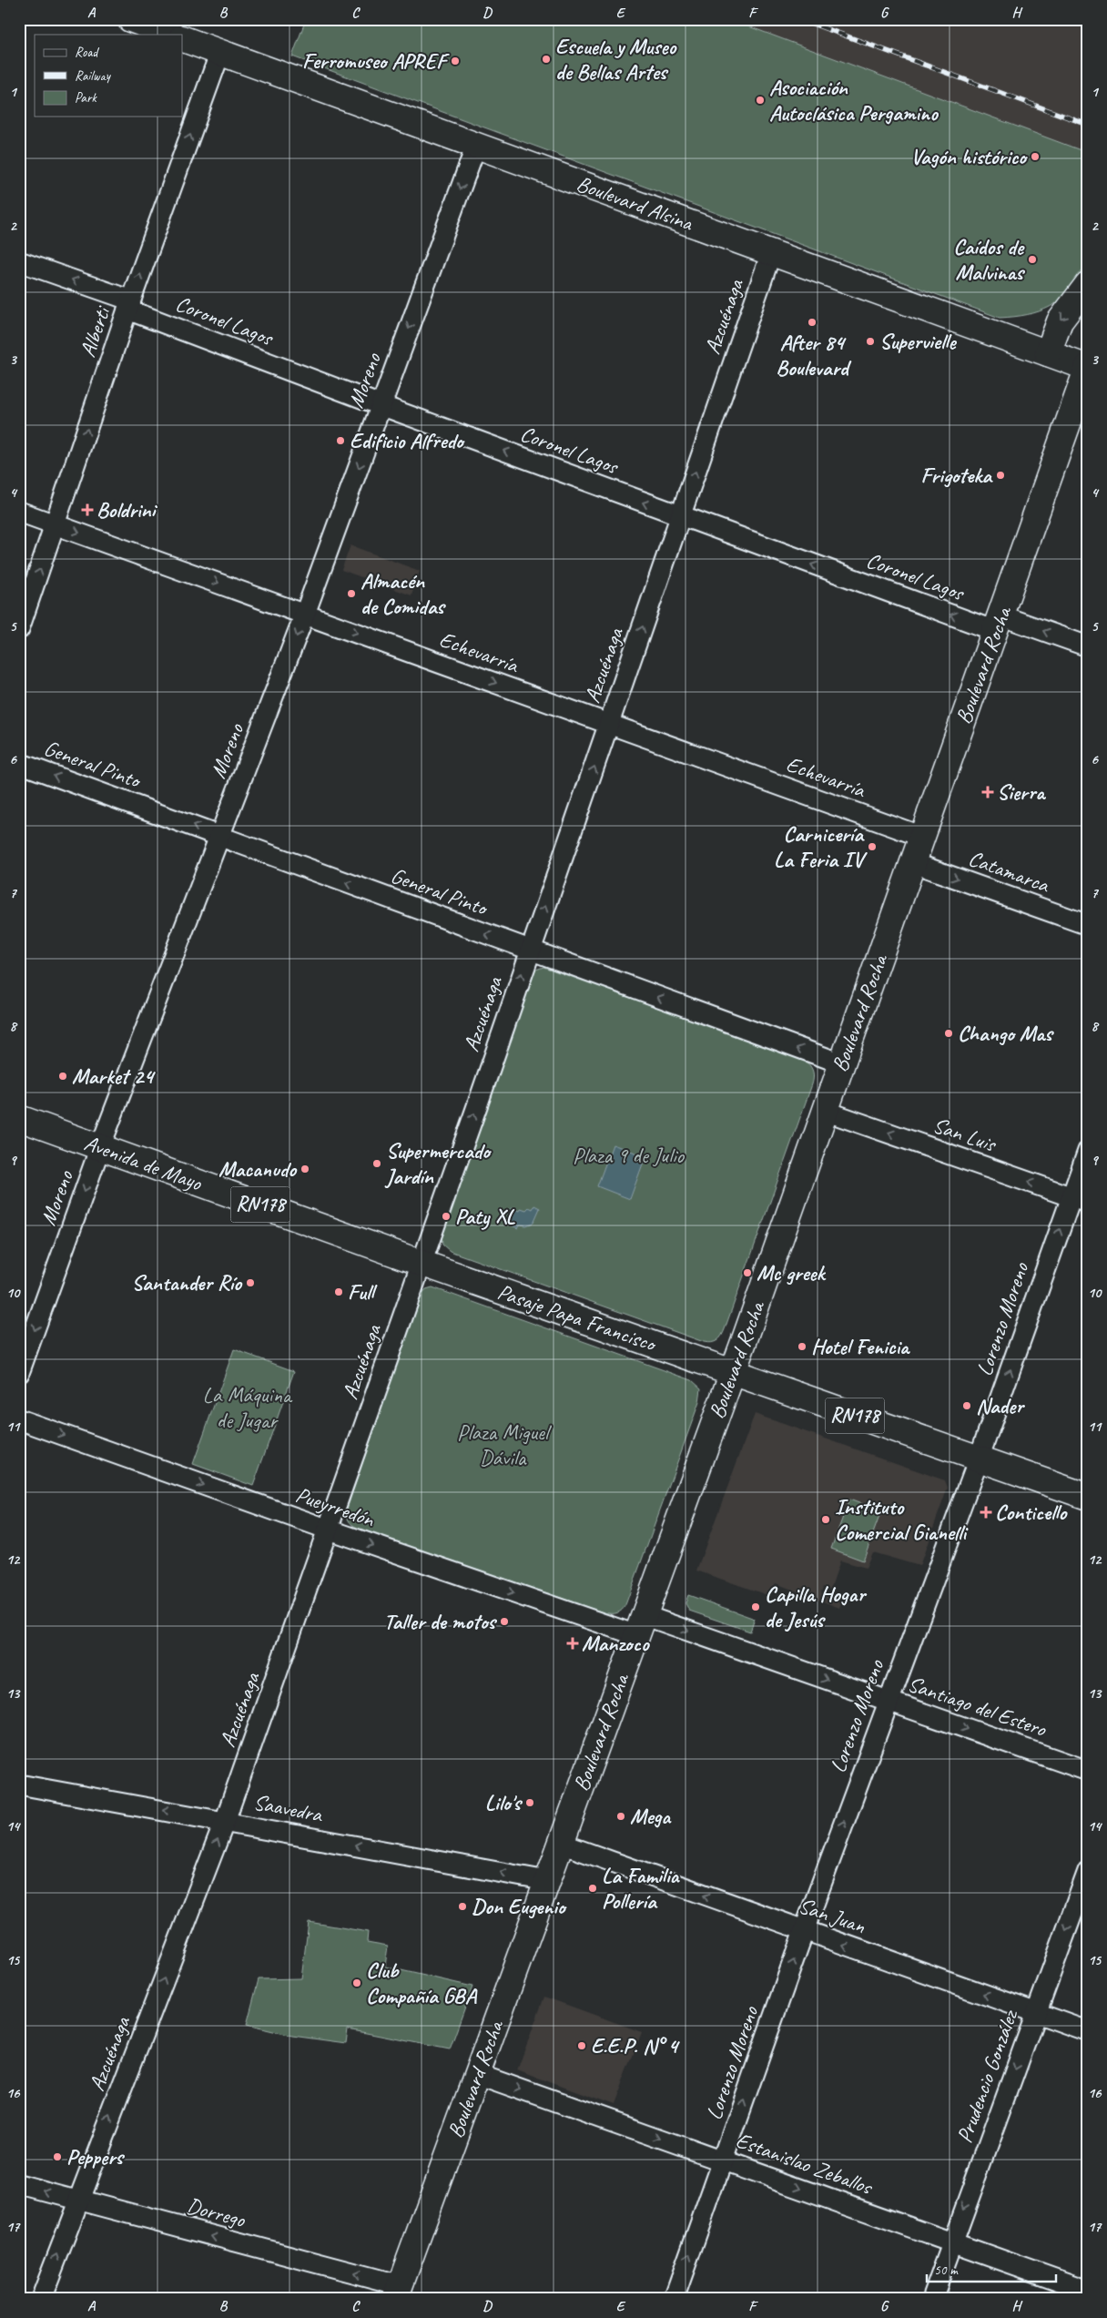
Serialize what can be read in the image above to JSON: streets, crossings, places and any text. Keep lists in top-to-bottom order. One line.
{"streets":{"main road":["Boulevard Alsina","Boulevard Rocha","Avenida de Mayo","RN178","Pasaje Papa Francisco"],"street":["Azcuénaga","Coronel Lagos","Alberti","Moreno","Echevarría","General Pinto","Catamarca","San Luis","Lorenzo Moreno","Pueyrredón","Santiago del Estero","Saavedra","San Juan","Prudencio González","Estanislao Zeballos","Dorrego"]},"crossings":[["Boulevard Alsina","Azcuénaga"],["Boulevard Alsina","Alberti"],["Boulevard Alsina","Moreno"],["Boulevard Alsina","Boulevard Rocha"],["Azcuénaga","Coronel Lagos"],["Azcuénaga","Echevarría"],["Azcuénaga","General Pinto"],["Azcuénaga","Avenida de Mayo"],["Azcuénaga","Pasaje Papa Francisco"],["Azcuénaga","Pueyrredón"],["Azcuénaga","Saavedra"],["Azcuénaga","Dorrego"],["Coronel Lagos","Alberti"],["Coronel Lagos","Moreno"],["Coronel Lagos","Boulevard Rocha"],["Alberti","Echevarría"],["Moreno","Echevarría"],["Moreno","General Pinto"],["Moreno","Avenida de Mayo"],["Echevarría","Boulevard Rocha"],["Boulevard Rocha","General Pinto"],["Boulevard Rocha","Catamarca"],["Boulevard Rocha","San Luis"],["Boulevard Rocha","RN178"],["Boulevard Rocha","Pasaje Papa Francisco"],["Boulevard Rocha","Pueyrredón"],["Boulevard Rocha","Santiago del Estero"],["Boulevard Rocha","Saavedra"],["Boulevard Rocha","San Juan"],["Boulevard Rocha","Estanislao Zeballos"],["Boulevard Rocha","Dorrego"],["San Luis","Lorenzo Moreno"],["Avenida de Mayo","Pasaje Papa Francisco"],["RN178","Pasaje Papa Francisco"],["RN178","Lorenzo Moreno"],["Lorenzo Moreno","Santiago del Estero"],["Lorenzo Moreno","San Juan"],["Lorenzo Moreno","Estanislao Zeballos"],["Pueyrredón","Santiago del Estero"],["San Juan","Prudencio González"],["Prudencio González","Estanislao Zeballos"]],"one_way":["Azcuénaga","Coronel Lagos","Alberti","Moreno","Echevarría","General Pinto","Catamarca","San Luis","Lorenzo Moreno","Pueyrredón","Santiago del Estero","Saavedra","San Juan","Prudencio González","Estanislao Zeballos","Dorrego"],"parks":["Plaza 9 de Julio","La Máquina de Jugar","Plaza Miguel Dávila"],"places":{"other":["Escuela y Museo de Bellas Artes","Ferromuseo APREF","Asociación Autoclásica Pergamino","Vagón histórico","Caídos de Malvinas","After 84 Boulevard","Supervielle","Edificio Alfredo","Frigoteka","Almacén de Comidas","Carnicería La Feria IV","Chango Mas","Market 24","Supermercado Jardín","Macanudo","Paty XL","Mc greek","Santander Río","Full","Hotel Fenicia","Nader","Instituto Comercial Gianelli","Capilla Hogar de Jesús","Taller de motos","Lilo's","Mega","La Familia Pollería","Don Eugenio","Club Compañía GBA","E.E.P. N° 4","Peppers"],"health":["Boldrini","Sierra","Conticello","Manzoco"]},"legend":["Road","Railway","Park"],"scale_bar":"50 m","grid":{"columns":["A","B","C","D","E","F","G","H"],"rows":["1","2","3","4","5","6","7","8","9","10","11","12","13","14","15","16","17"]}}
